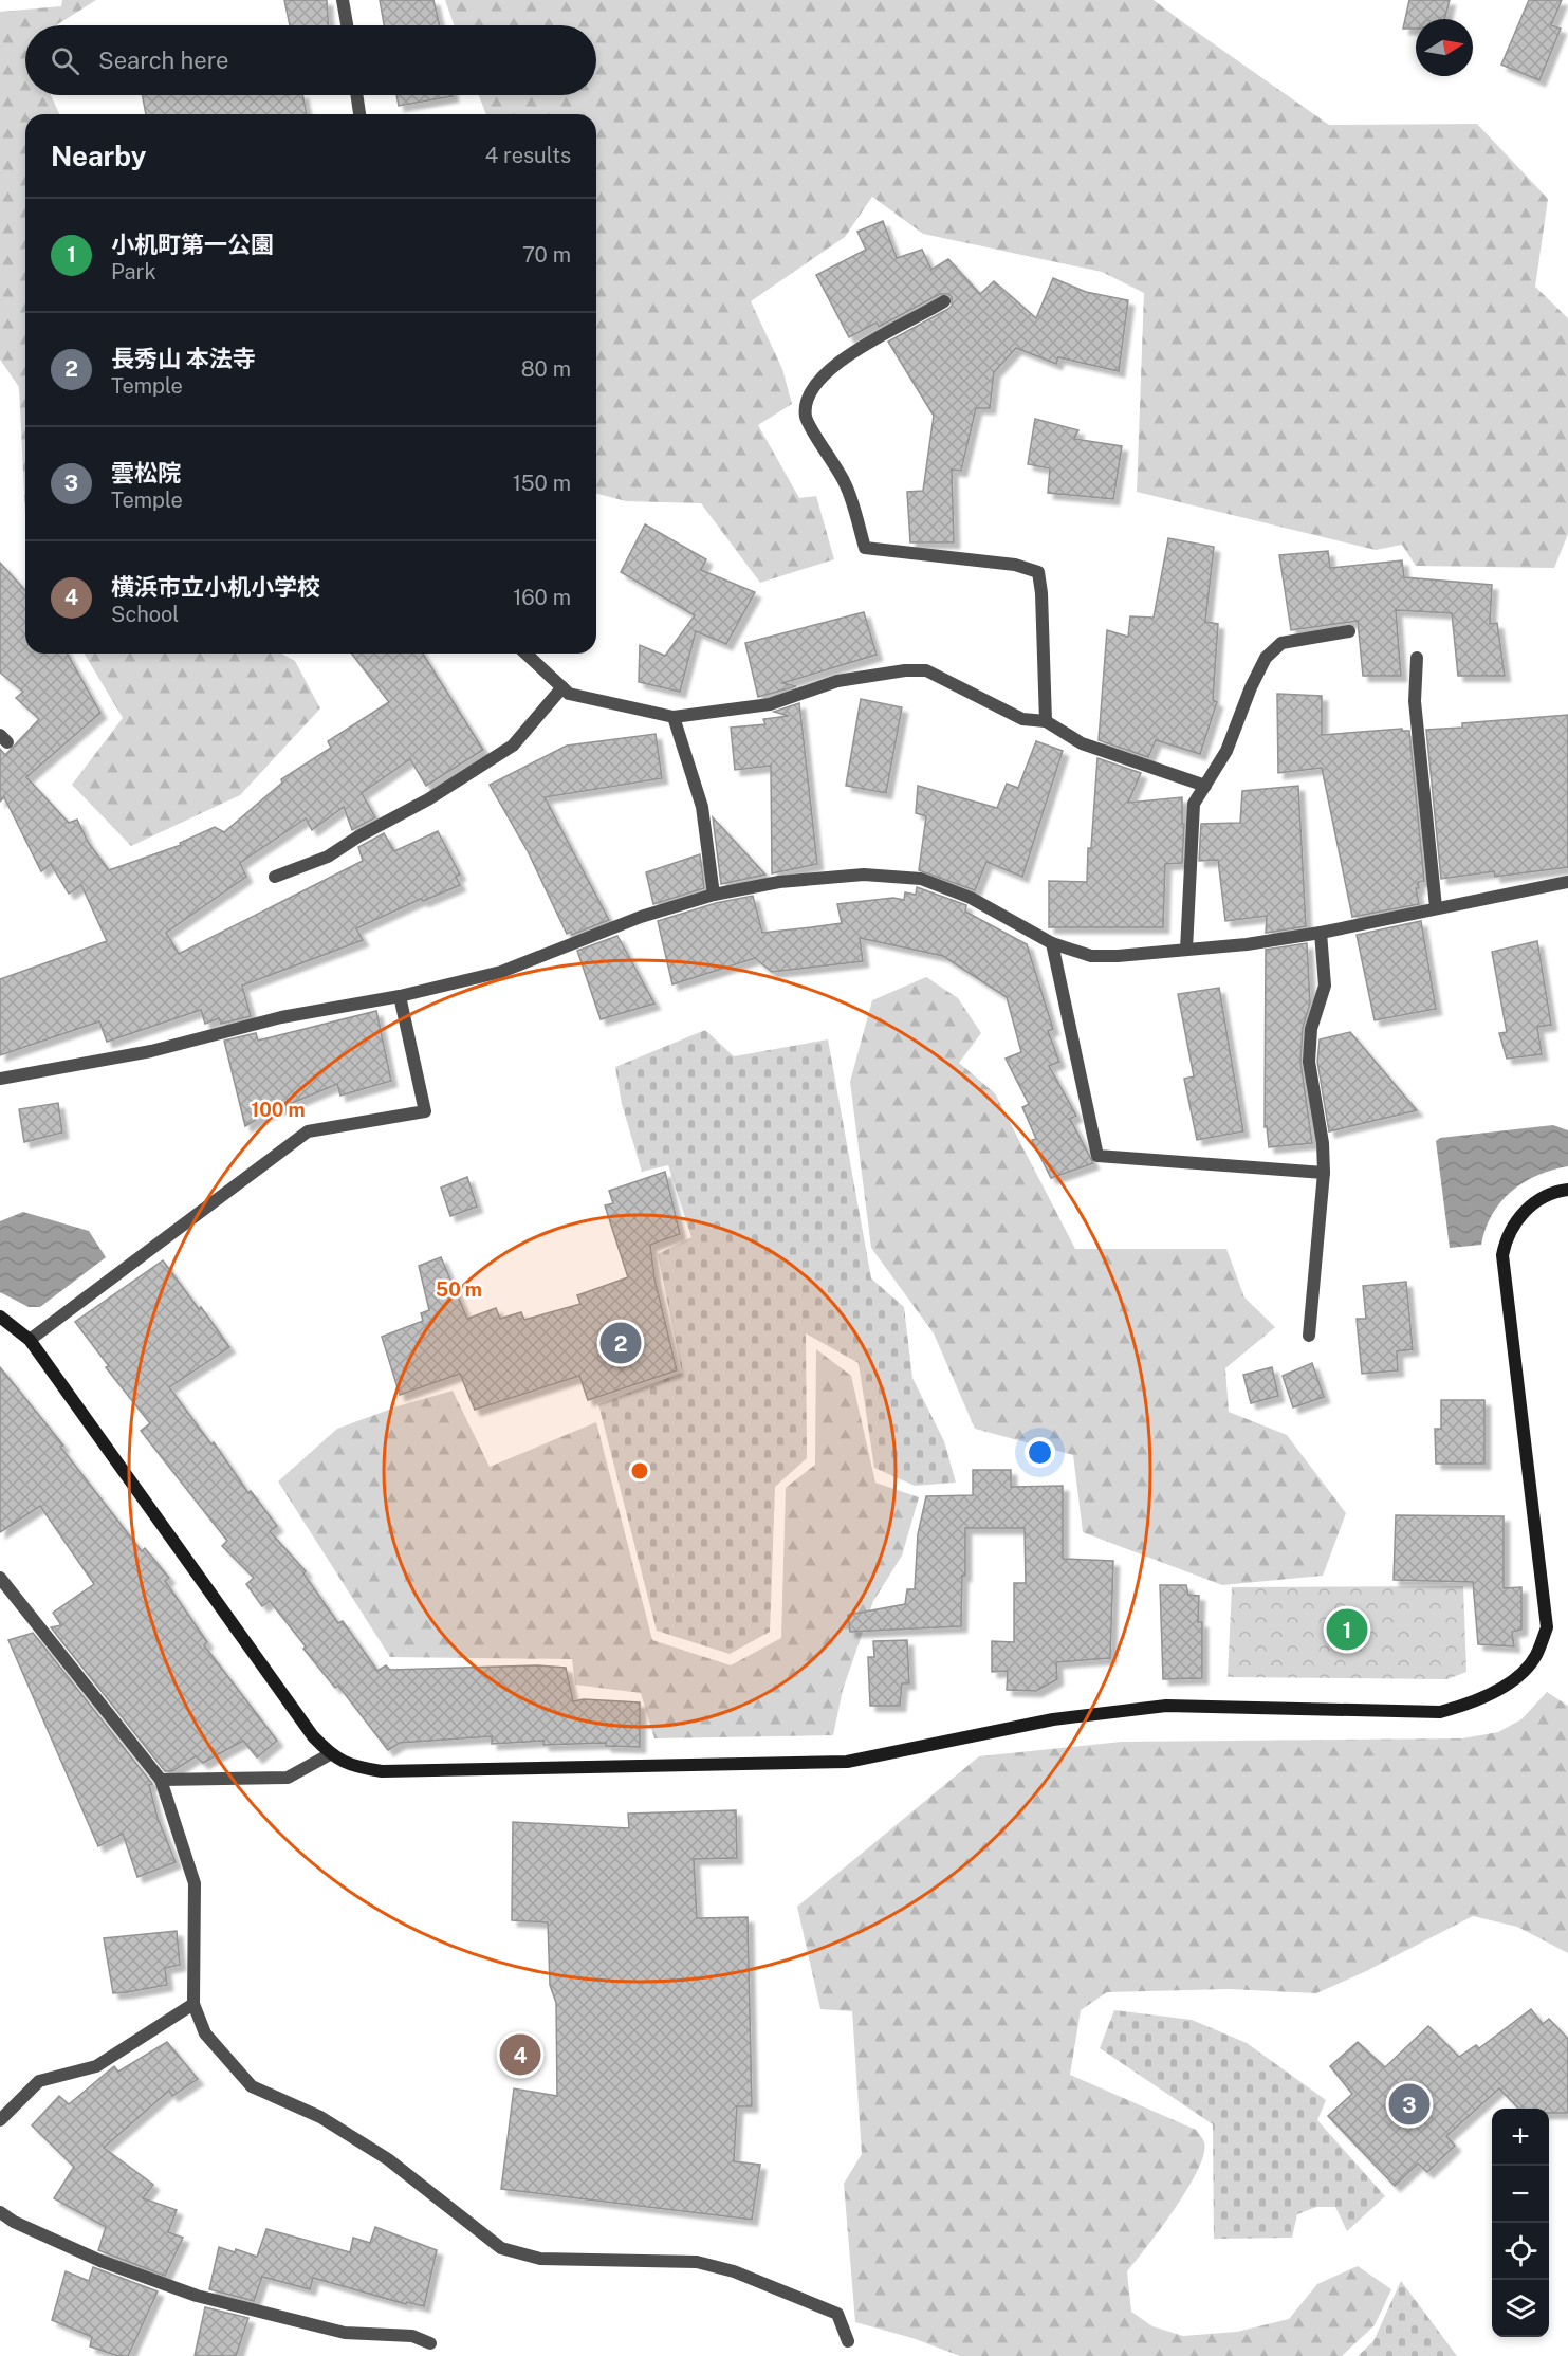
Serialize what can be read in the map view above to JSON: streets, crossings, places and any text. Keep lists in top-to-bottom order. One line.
{"north":"right","page":{"search":"Search here","heading":["Nearby","4 results"],"list":[{"mark":"1","name":"小机町第一公園","note":"Park","value":"70 m"},{"mark":"2","name":"長秀山 本法寺","note":"Temple","value":"80 m"},{"mark":"3","name":"雲松院","note":"Temple","value":"150 m"},{"mark":"4","name":"横浜市立小机小学校","note":"School","value":"160 m"}],"pins":["2","1","4","3"],"map_buttons":["+","−"]},"rings":["100 m","50 m"]}
